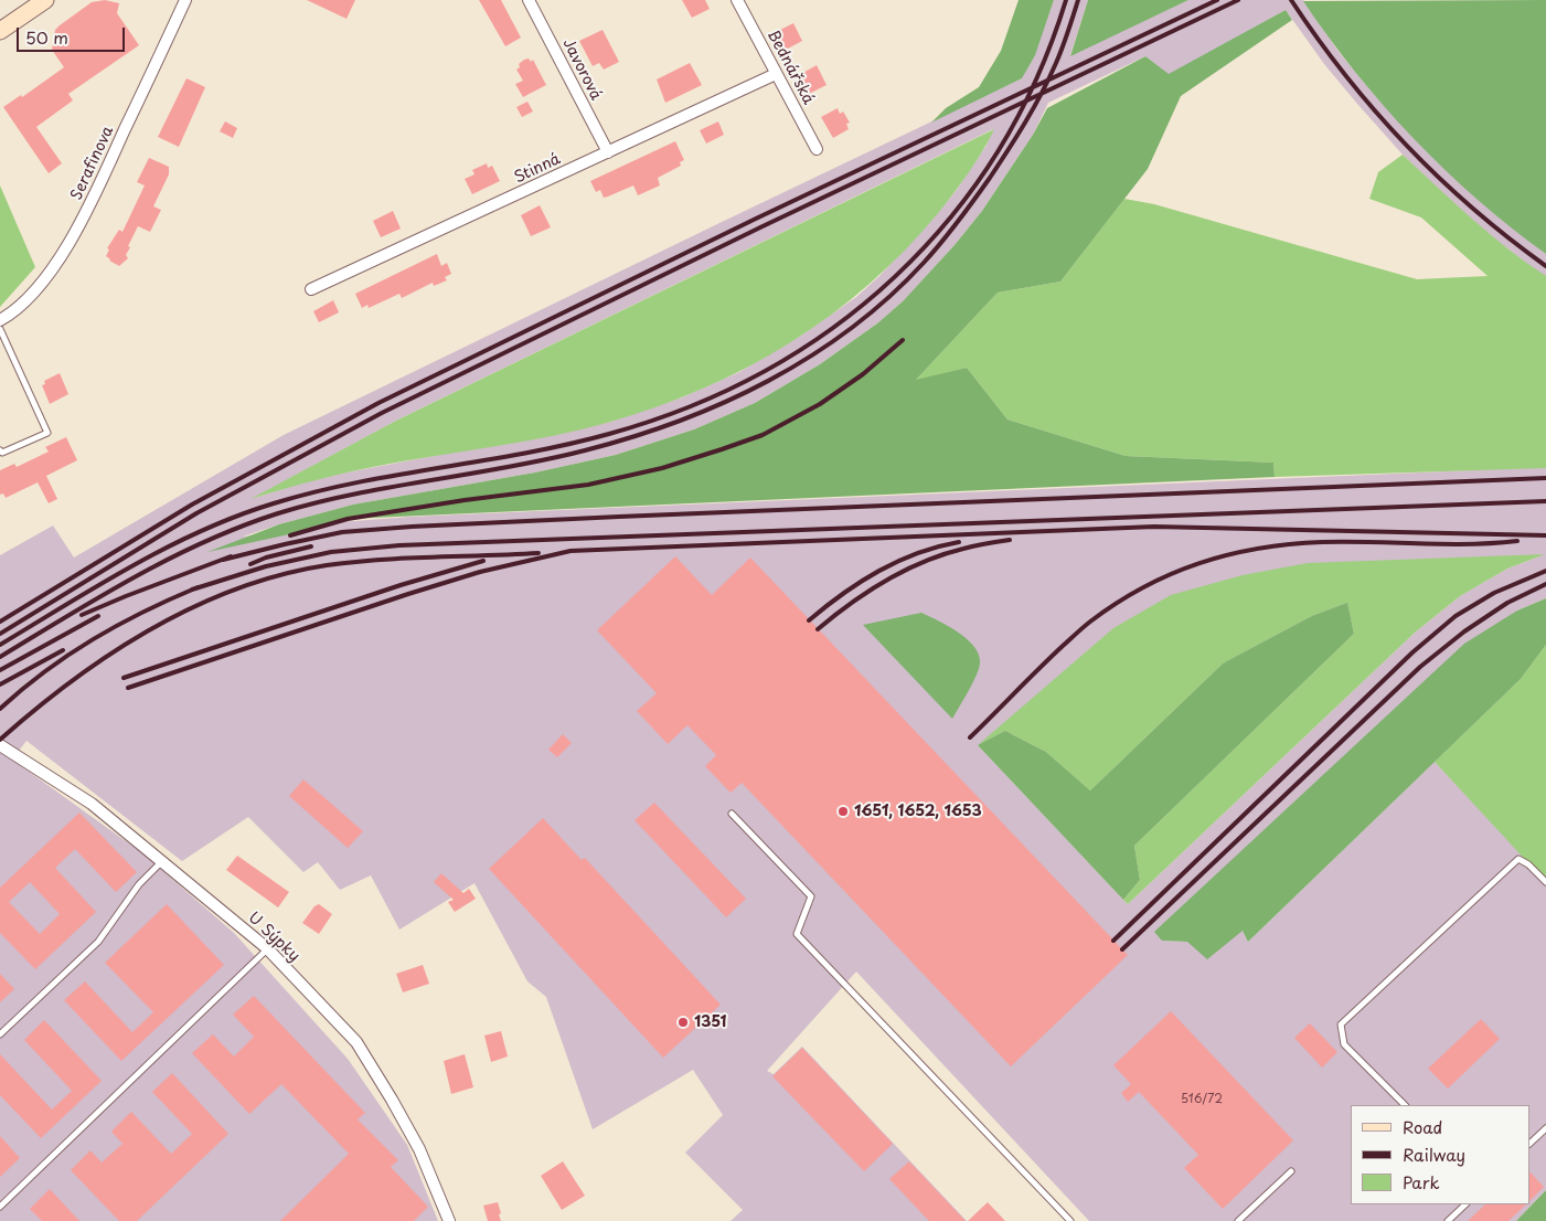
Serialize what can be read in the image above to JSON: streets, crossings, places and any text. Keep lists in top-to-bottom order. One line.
{"streets":{"street":["Bednářská","Javorová","Serafinova","Stinná","U Sýpky"]},"crossings":[["Bednářská","Stinná"],["Javorová","Stinná"]],"places":["1651, 1652, 1653","1351"],"house_numbers":["516/72"],"legend":["Road","Railway","Park"],"scale_bar":"50 m"}
